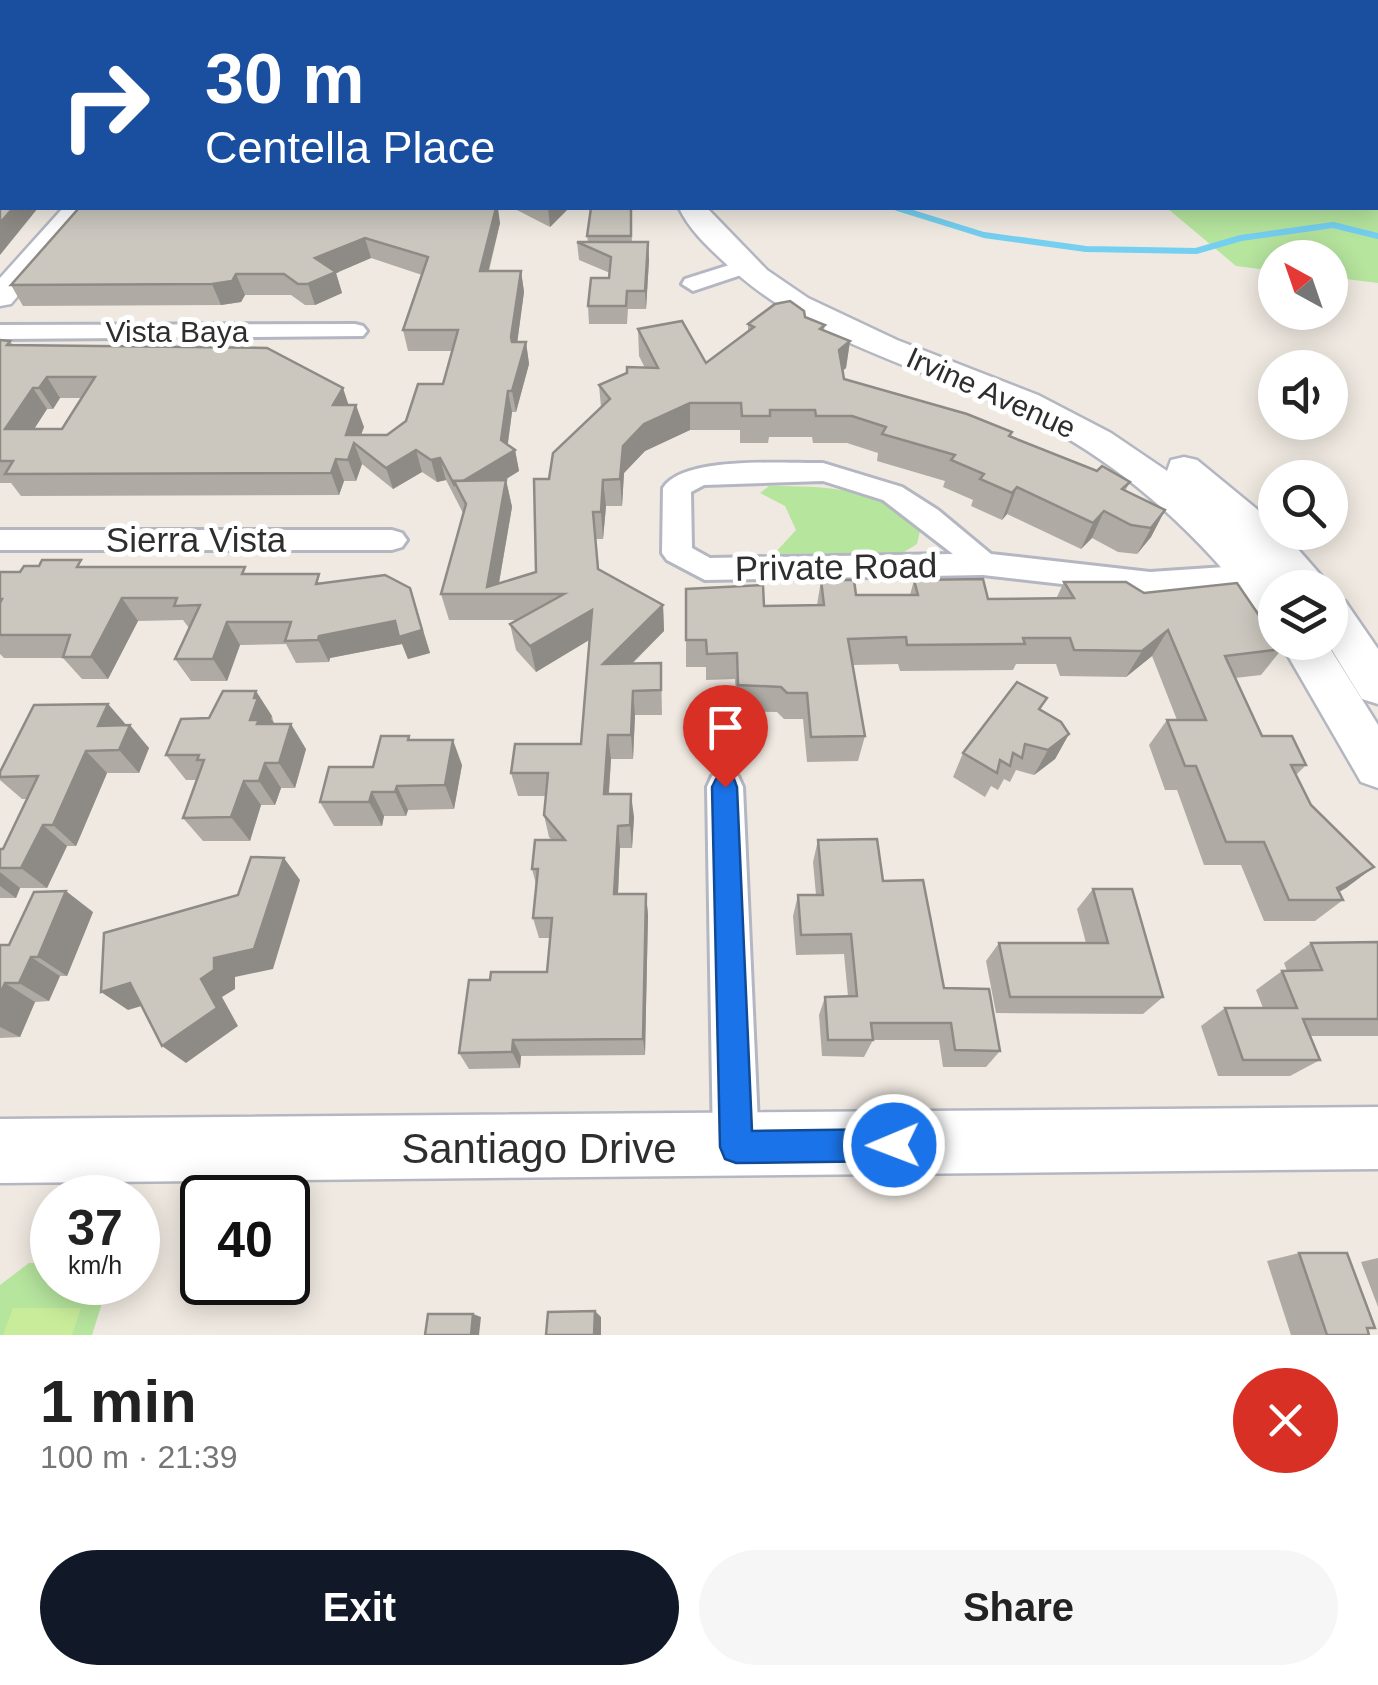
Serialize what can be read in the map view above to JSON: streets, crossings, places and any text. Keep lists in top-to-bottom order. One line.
{"streets":{"main road":["Irvine Avenue","Santiago Drive"],"street":["Vista Baya","Sierra Vista","Private Road"]},"north":"top left","page":{"turn":["30 m","Centella Place"],"speed":"37 km/h","limit":"40","heading":["1 min","100 m · 21:39"],"buttons":["Exit","Share"]}}
